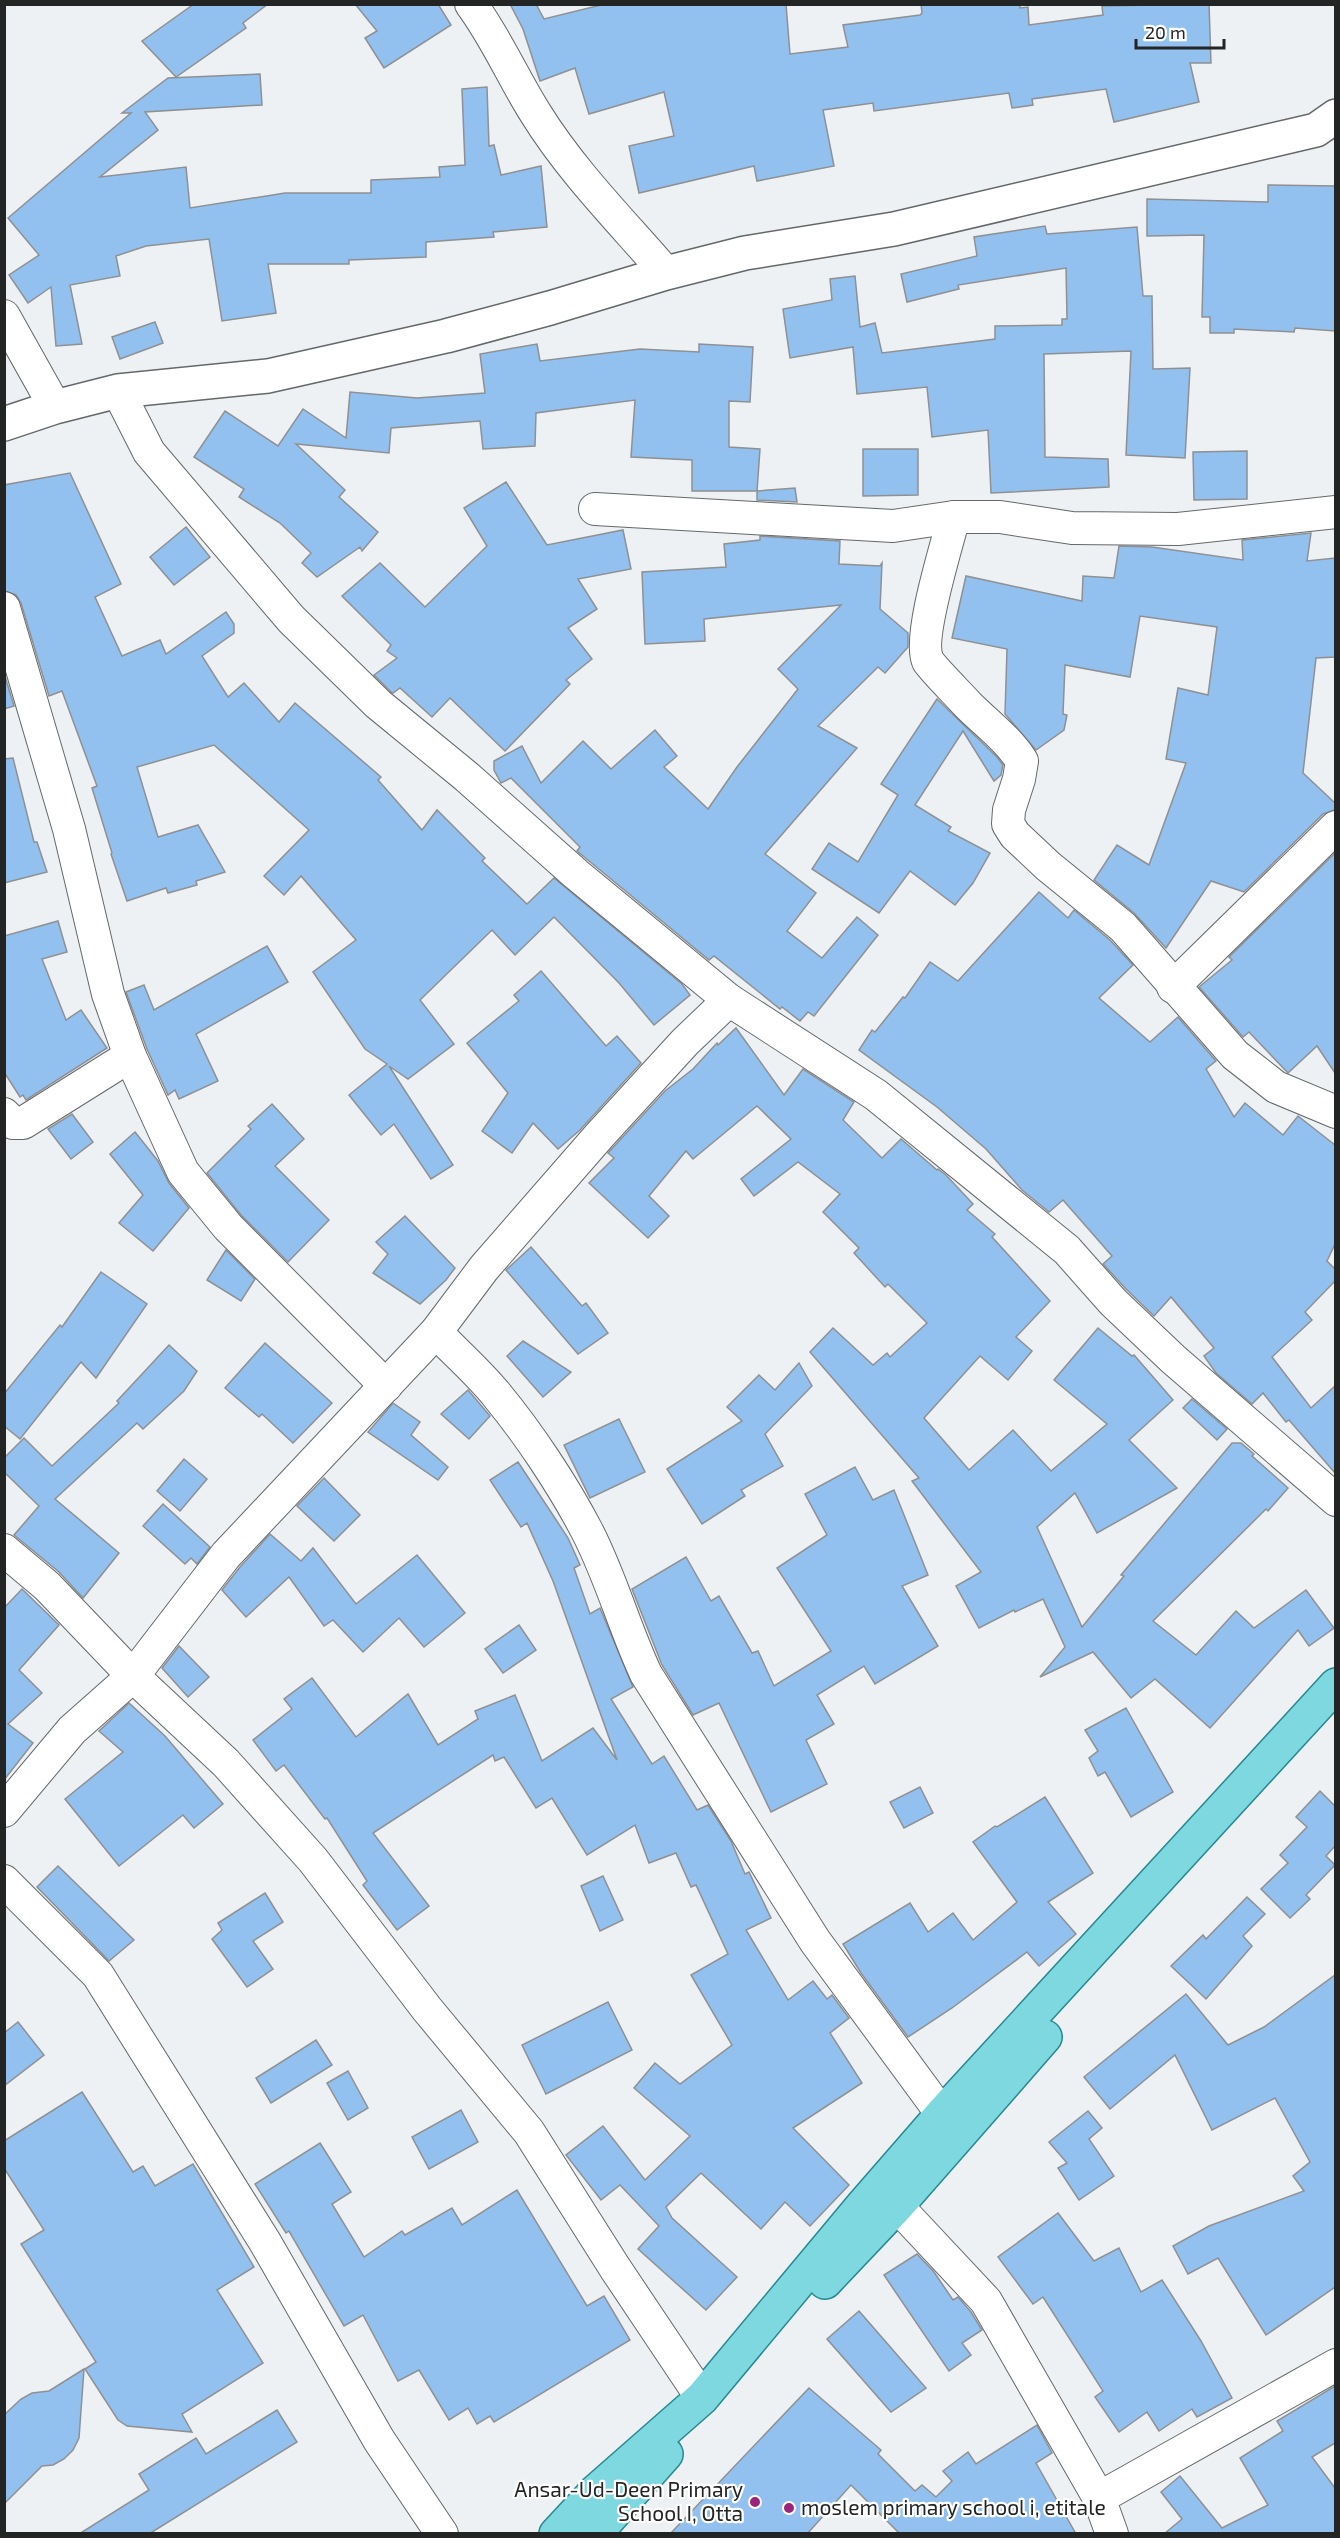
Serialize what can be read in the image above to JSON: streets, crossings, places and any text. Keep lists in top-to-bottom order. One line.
{"places":["Ansar-Ud-Deen Primary School I, Otta","moslem primary school i, etitale"],"scale_bar":"20 m"}
